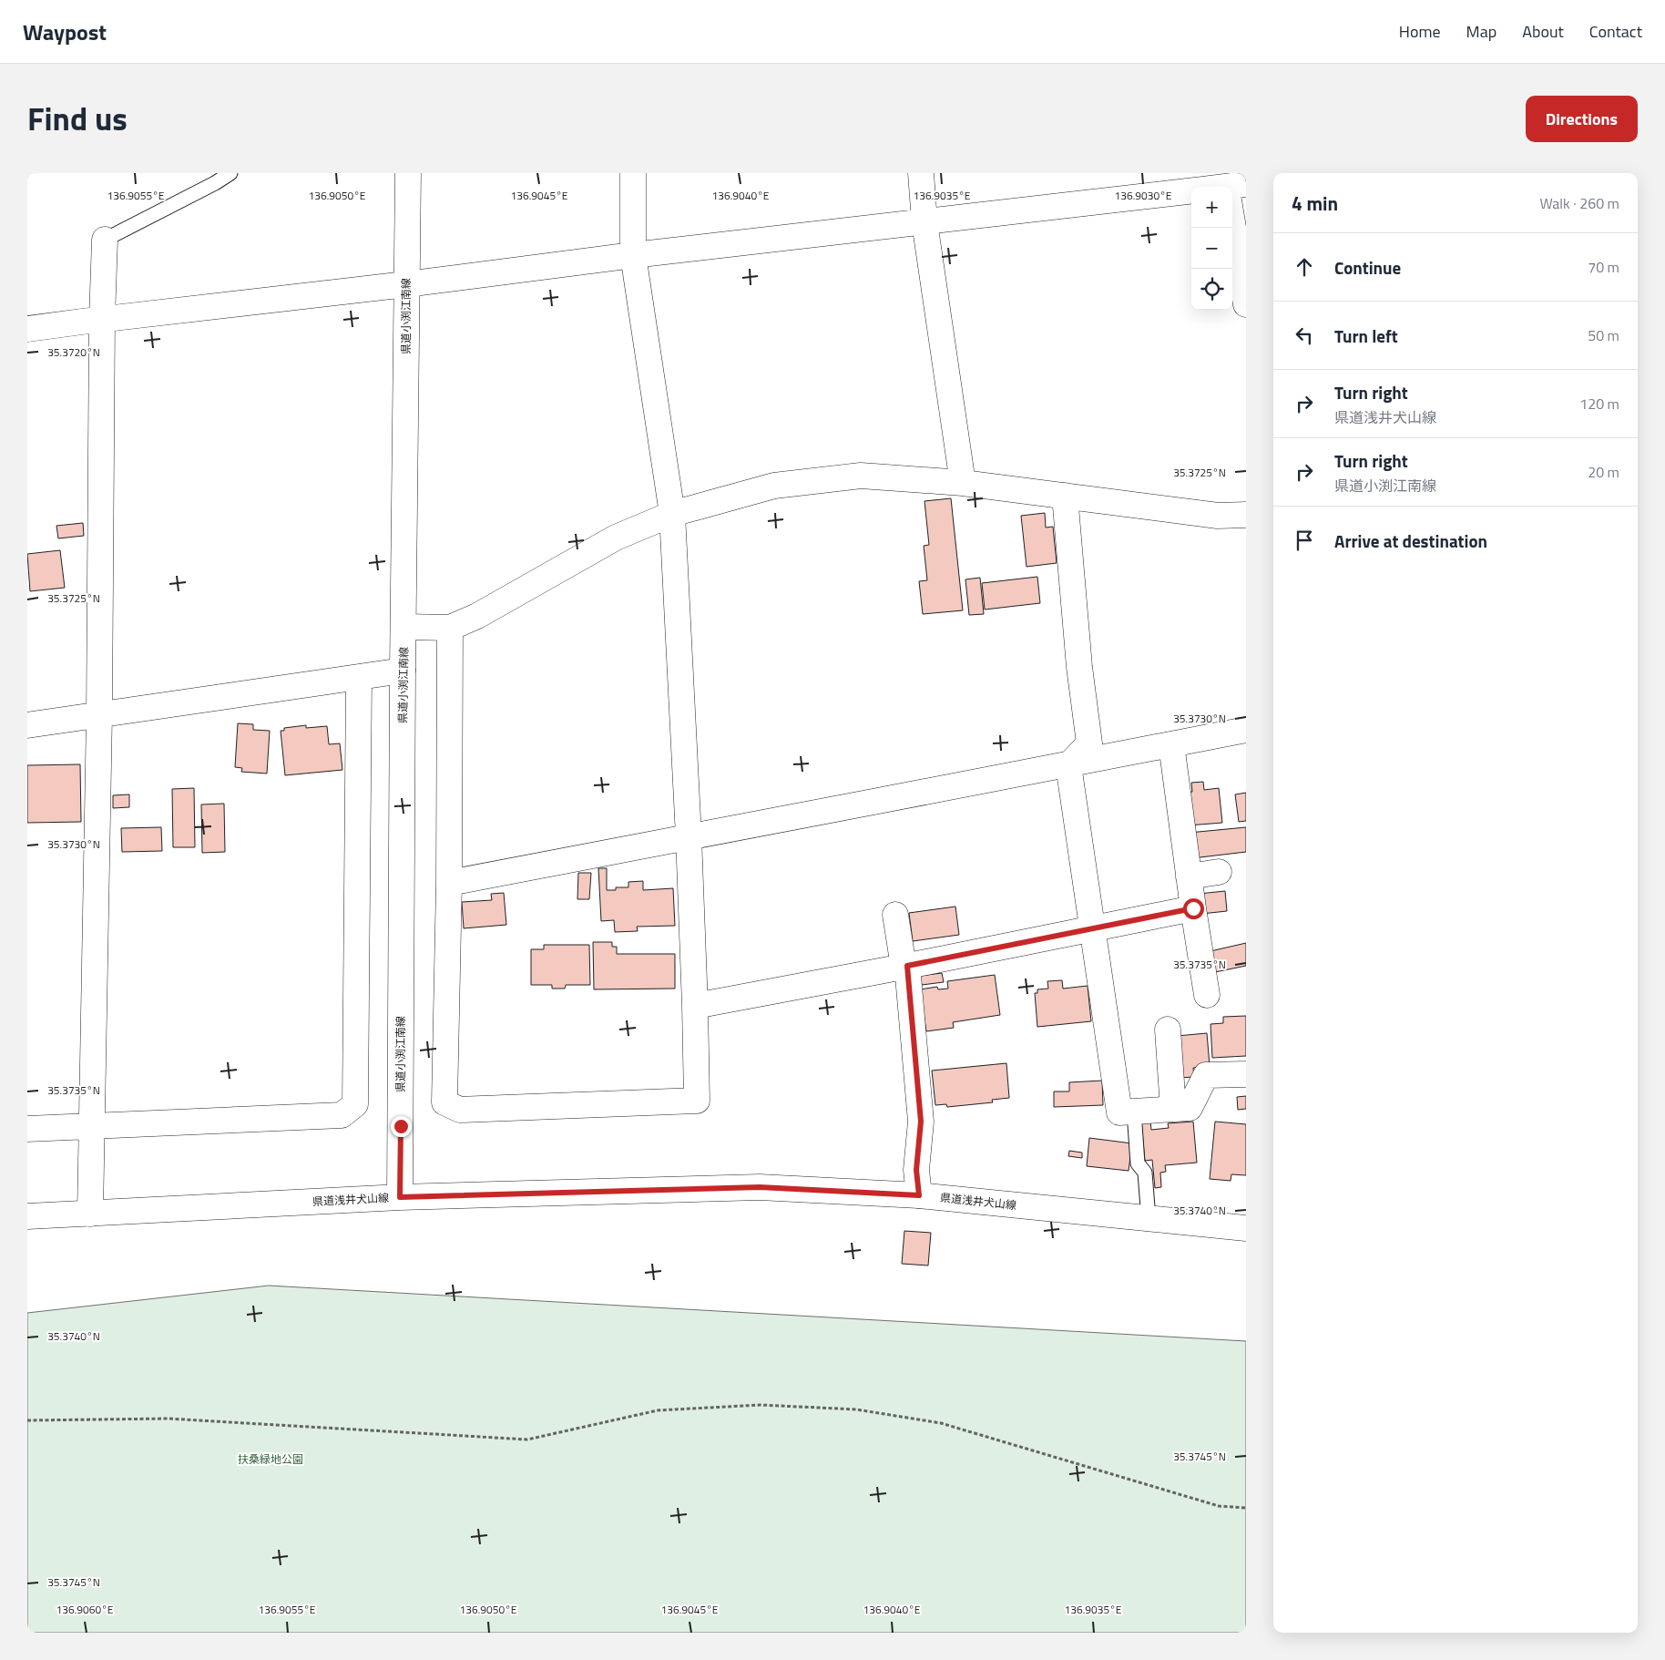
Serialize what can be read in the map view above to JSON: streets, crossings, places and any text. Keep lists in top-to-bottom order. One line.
{"streets":{"street":["県道小渕江南線","県道浅井犬山線"]},"crossings":[["県道小渕江南線","県道浅井犬山線"]],"parks":["扶桑緑地公園"],"page":{"header":"Waypost","nav":["Home","Map","About","Contact"],"title":"Find us","buttons":"Directions","heading":["4 min","Walk · 260 m"],"map_buttons":["+","−"],"list":[["Continue","70 m"],["Turn left","50 m"],["Turn right","県道浅井犬山線","120 m"],["Turn right","県道小渕江南線","20 m"],"Arrive at destination"]},"coordinates":["136.9055°E","136.9050°E","136.9045°E","136.9040°E","136.9035°E","136.9030°E","35.3720°N","35.3725°N","35.3730°N","35.3735°N","35.3740°N","35.3745°N","136.9060°E"]}
